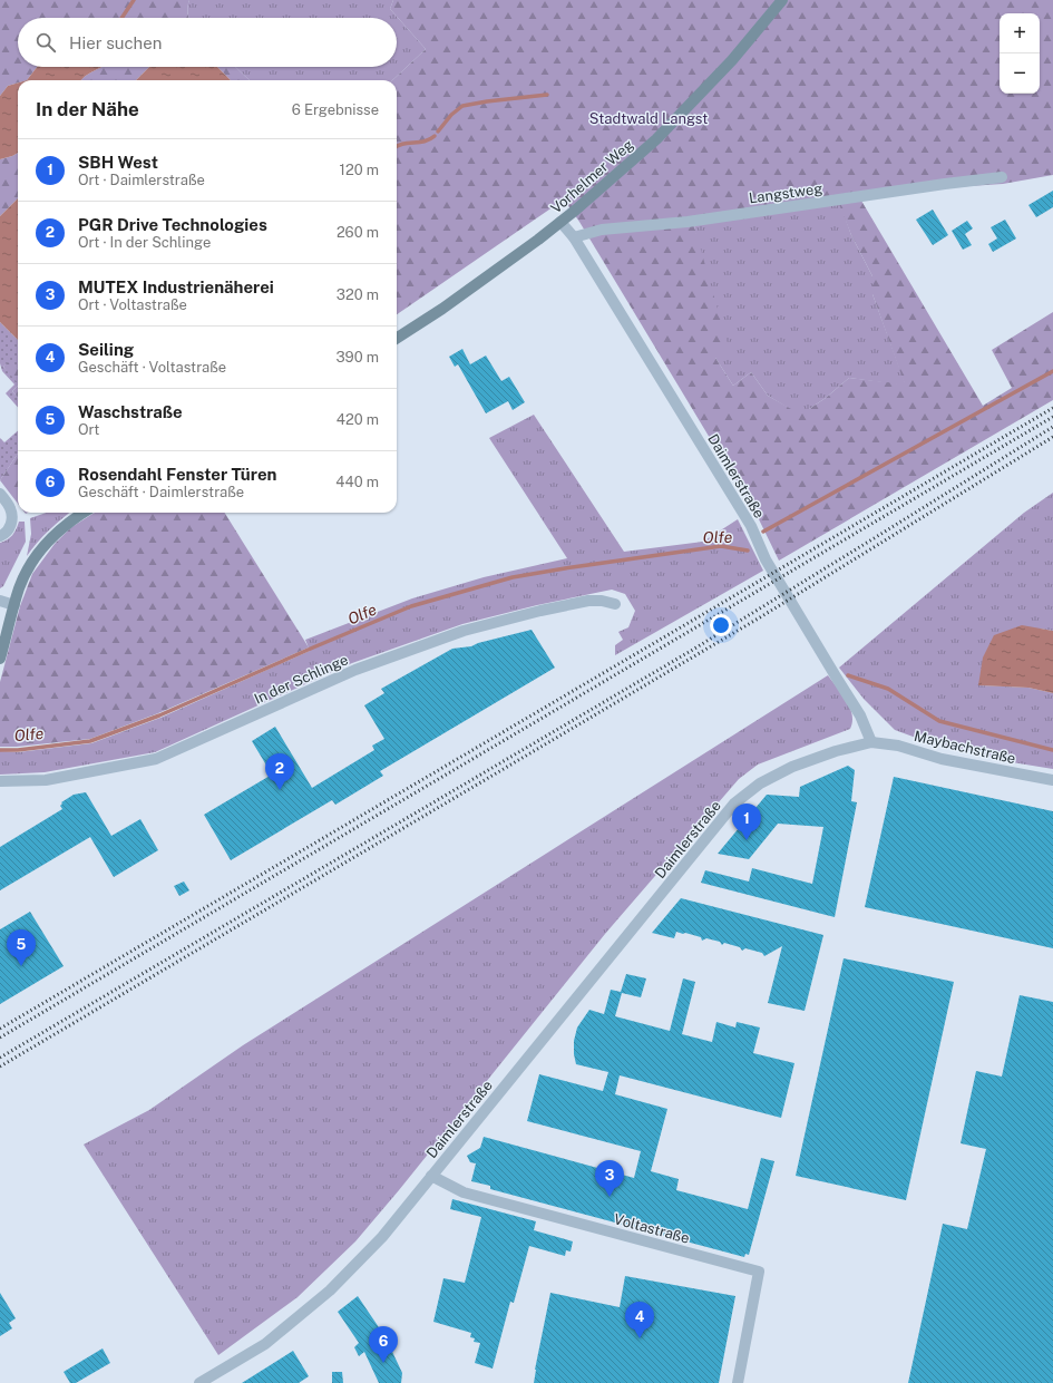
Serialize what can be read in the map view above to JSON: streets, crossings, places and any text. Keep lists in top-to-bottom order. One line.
{"streets":{"street":["Vorhelmer Weg","Langstweg","Daimlerstraße","In der Schlinge","Maybachstraße","Voltastraße"]},"crossings":[["Vorhelmer Weg","Daimlerstraße"],["Langstweg","Daimlerstraße"],["Daimlerstraße","Maybachstraße"],["Daimlerstraße","Voltastraße"]],"water":["Olfe"],"parks":["Stadtwald Langst"],"page":{"map_buttons":["+","−"],"search":"Hier suchen","heading":["In der Nähe","6 Ergebnisse"],"list":[{"mark":"1","name":"SBH West","note":"Ort · Daimlerstraße","value":"120 m"},{"mark":"2","name":"PGR Drive Technologies","note":"Ort · In der Schlinge","value":"260 m"},{"mark":"3","name":"MUTEX Industrienäherei","note":"Ort · Voltastraße","value":"320 m"},{"mark":"4","name":"Seiling","note":"Geschäft · Voltastraße","value":"390 m"},{"mark":"5","name":"Waschstraße","note":"Ort","value":"420 m"},{"mark":"6","name":"Rosendahl Fenster Türen","note":"Geschäft · Daimlerstraße","value":"440 m"}],"pins":["2","1","5","3","4","6"]}}
